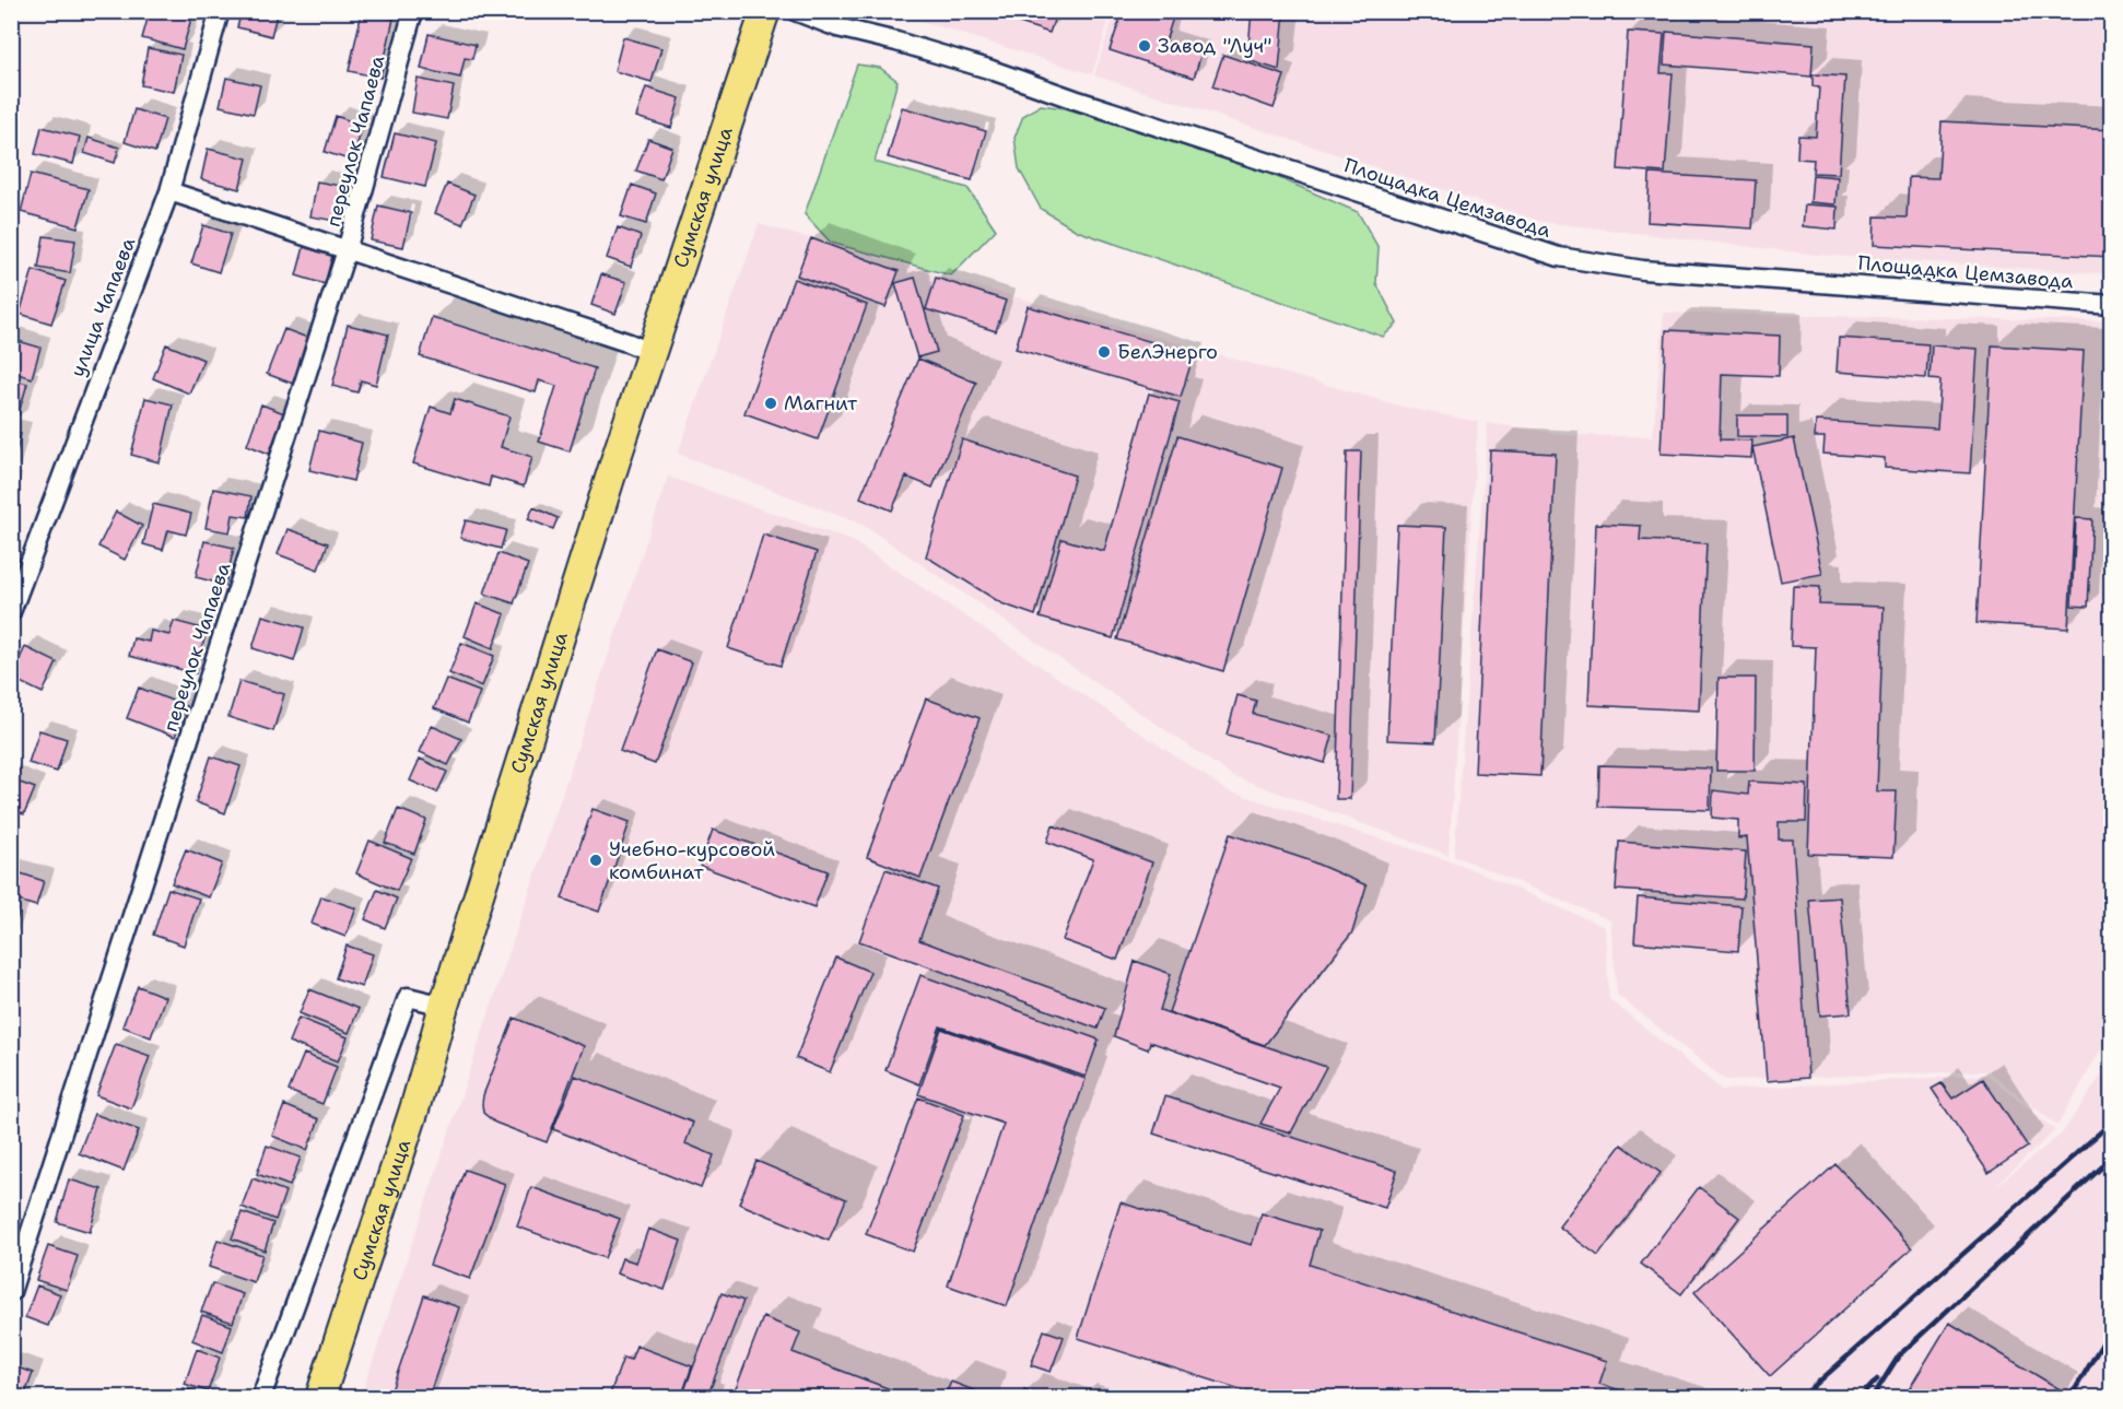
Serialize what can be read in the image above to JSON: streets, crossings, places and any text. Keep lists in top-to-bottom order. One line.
{"streets":{"main road":["Сумская улица"],"street":["переулок Чапаева","Площадка Цемзавода","улица Чапаева"]},"places":["Завод \"Луч\"","БелЭнерго","Магнит","Учебно-курсовой комбинат"]}
